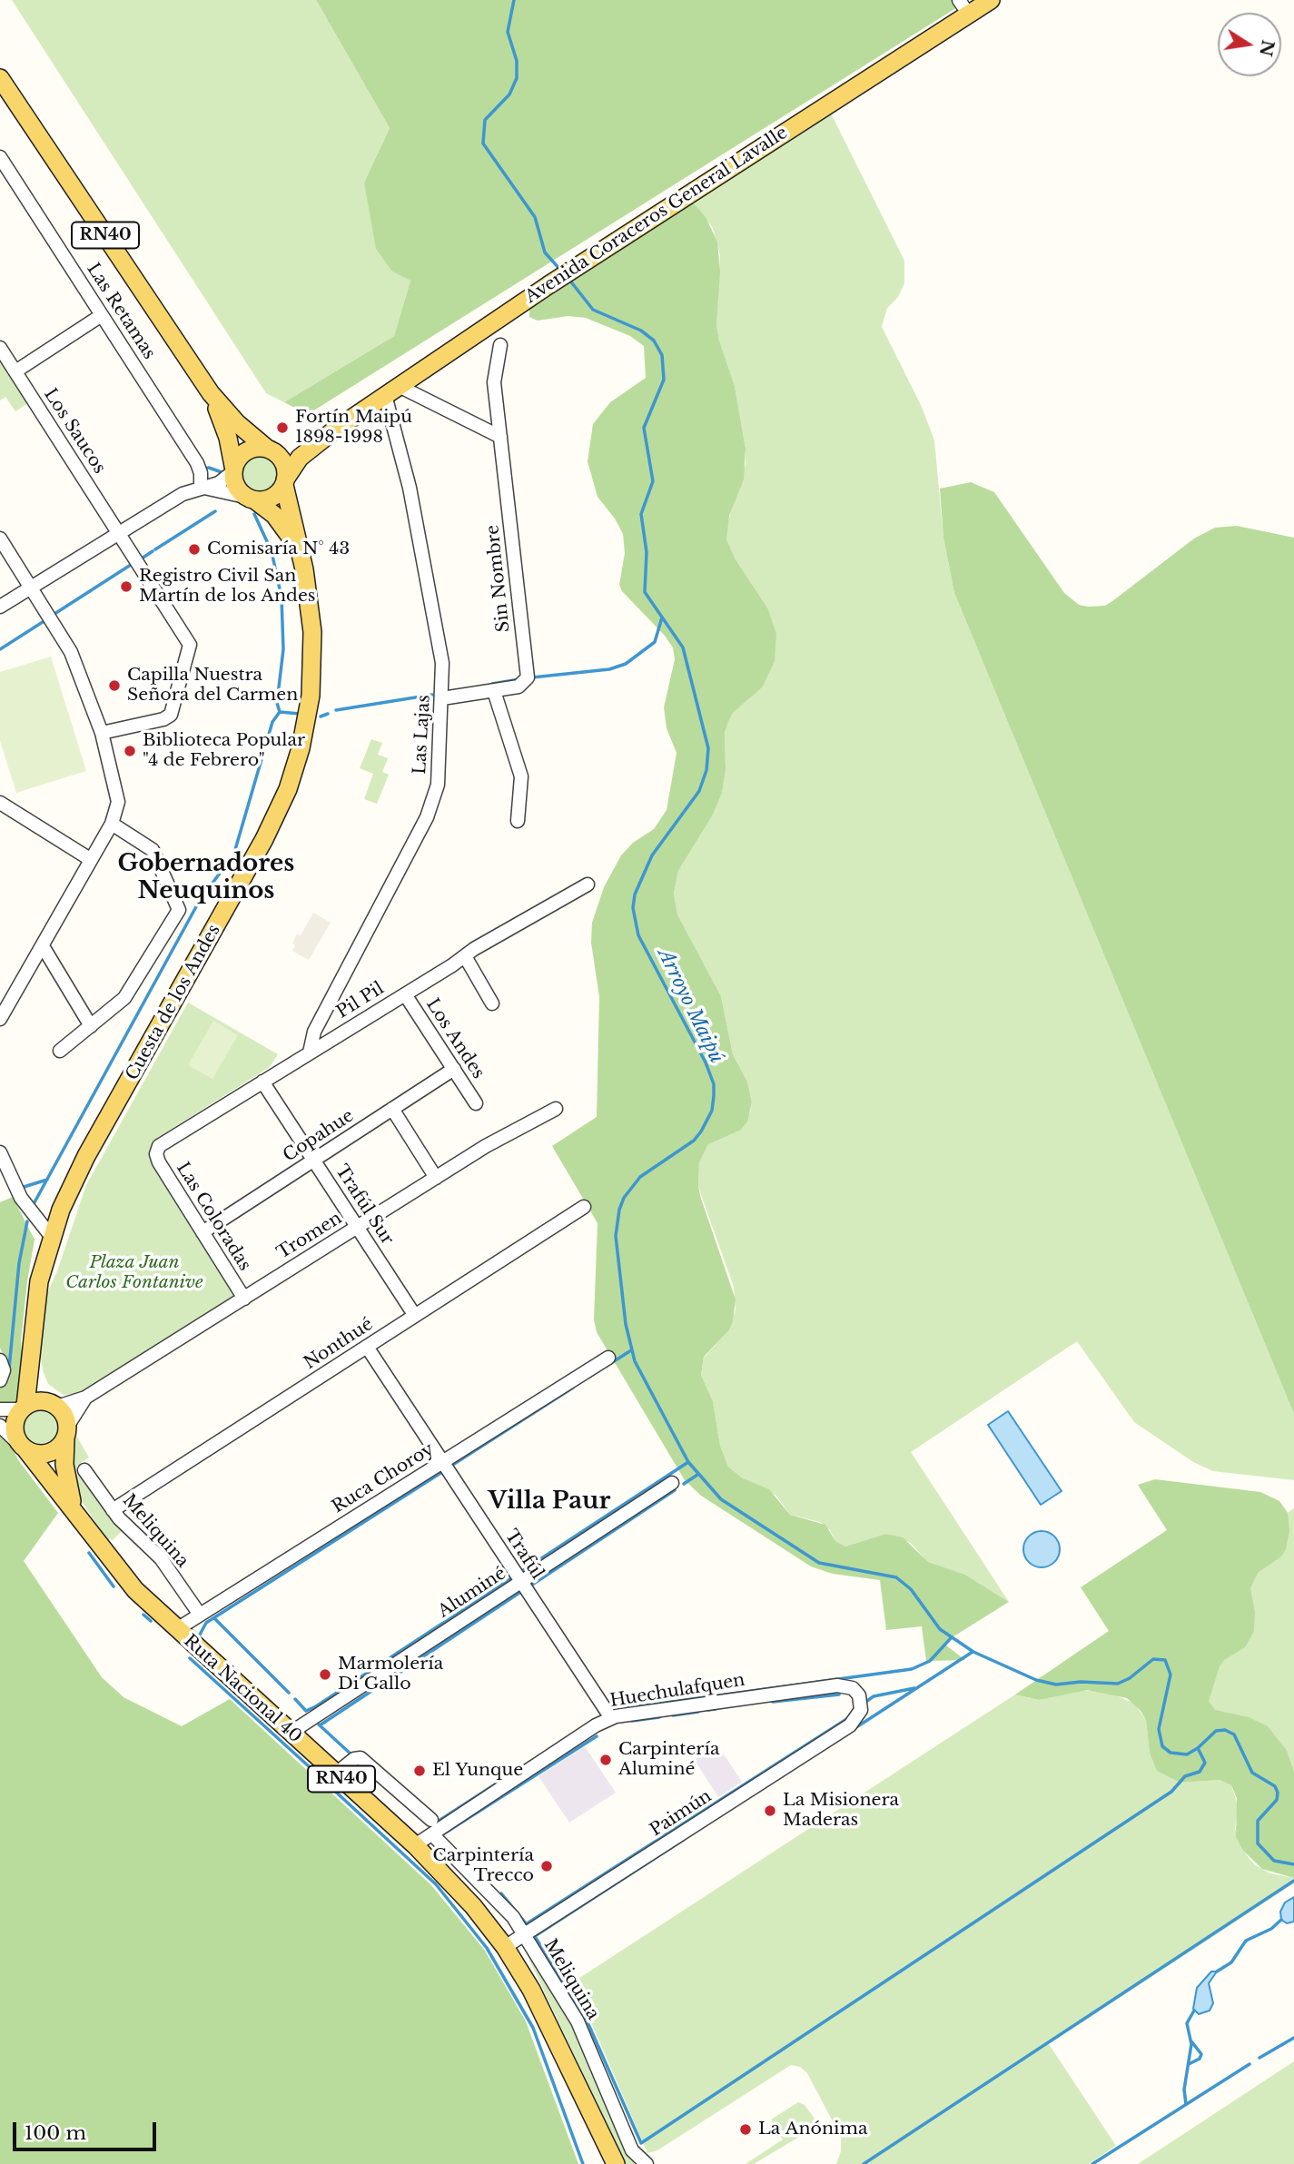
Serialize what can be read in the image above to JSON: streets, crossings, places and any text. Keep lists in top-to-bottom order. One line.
{"streets":{"main road":["Avenida Coraceros General Lavalle","RN40","Cuesta de los Andes","Ruta Nacional 40"],"street":["Las Retamas","Los Saucos","Sin Nombre","Las Lajas","Pil Pil","Los Andes","Copahue","Trafúl Sur","Las Coloradas","Tromen","Nonthué","Ruca Choroy","Meliquina","Trafúl","Aluminé","Huechulafquen","Paimún"]},"crossings":[["Avenida Coraceros General Lavalle","RN40"],["Avenida Coraceros General Lavalle","Las Lajas"],["Avenida Coraceros General Lavalle","Cuesta de los Andes"],["RN40","Cuesta de los Andes"],["RN40","Tromen"],["RN40","Ruta Nacional 40"],["Sin Nombre","Las Lajas"],["Las Lajas","Pil Pil"],["Pil Pil","Los Andes"],["Pil Pil","Trafúl Sur"],["Pil Pil","Las Coloradas"],["Cuesta de los Andes","Tromen"],["Cuesta de los Andes","Ruta Nacional 40"],["Los Andes","Copahue"],["Copahue","Trafúl Sur"],["Copahue","Las Coloradas"],["Trafúl Sur","Tromen"],["Trafúl Sur","Nonthué"],["Las Coloradas","Tromen"],["Tromen","Ruta Nacional 40"],["Nonthué","Meliquina"],["Nonthué","Trafúl"],["Ruca Choroy","Meliquina"],["Ruca Choroy","Trafúl"],["Ruca Choroy","Ruta Nacional 40"],["Meliquina","Huechulafquen"],["Meliquina","Paimún"],["Trafúl","Aluminé"],["Trafúl","Huechulafquen"],["Aluminé","Ruta Nacional 40"],["Ruta Nacional 40","Huechulafquen"],["Ruta Nacional 40","Paimún"],["Huechulafquen","Paimún"]],"districts":["Gobernadores Neuquinos","Villa Paur"],"water":["Arroyo Maipú"],"parks":["Plaza Juan Carlos Fontanive"],"places":["Fortín Maipú 1898-1998","Comisaría N° 43","Registro Civil San Martín de los Andes","Capilla Nuestra Señora del Carmen","Biblioteca Popular \"4 de Febrero\"","Marmolería Di Gallo","Carpintería Aluminé","El Yunque","La Misionera Maderas","Carpintería Trecco","La Anónima"],"scale_bar":"100 m","north":"right"}
